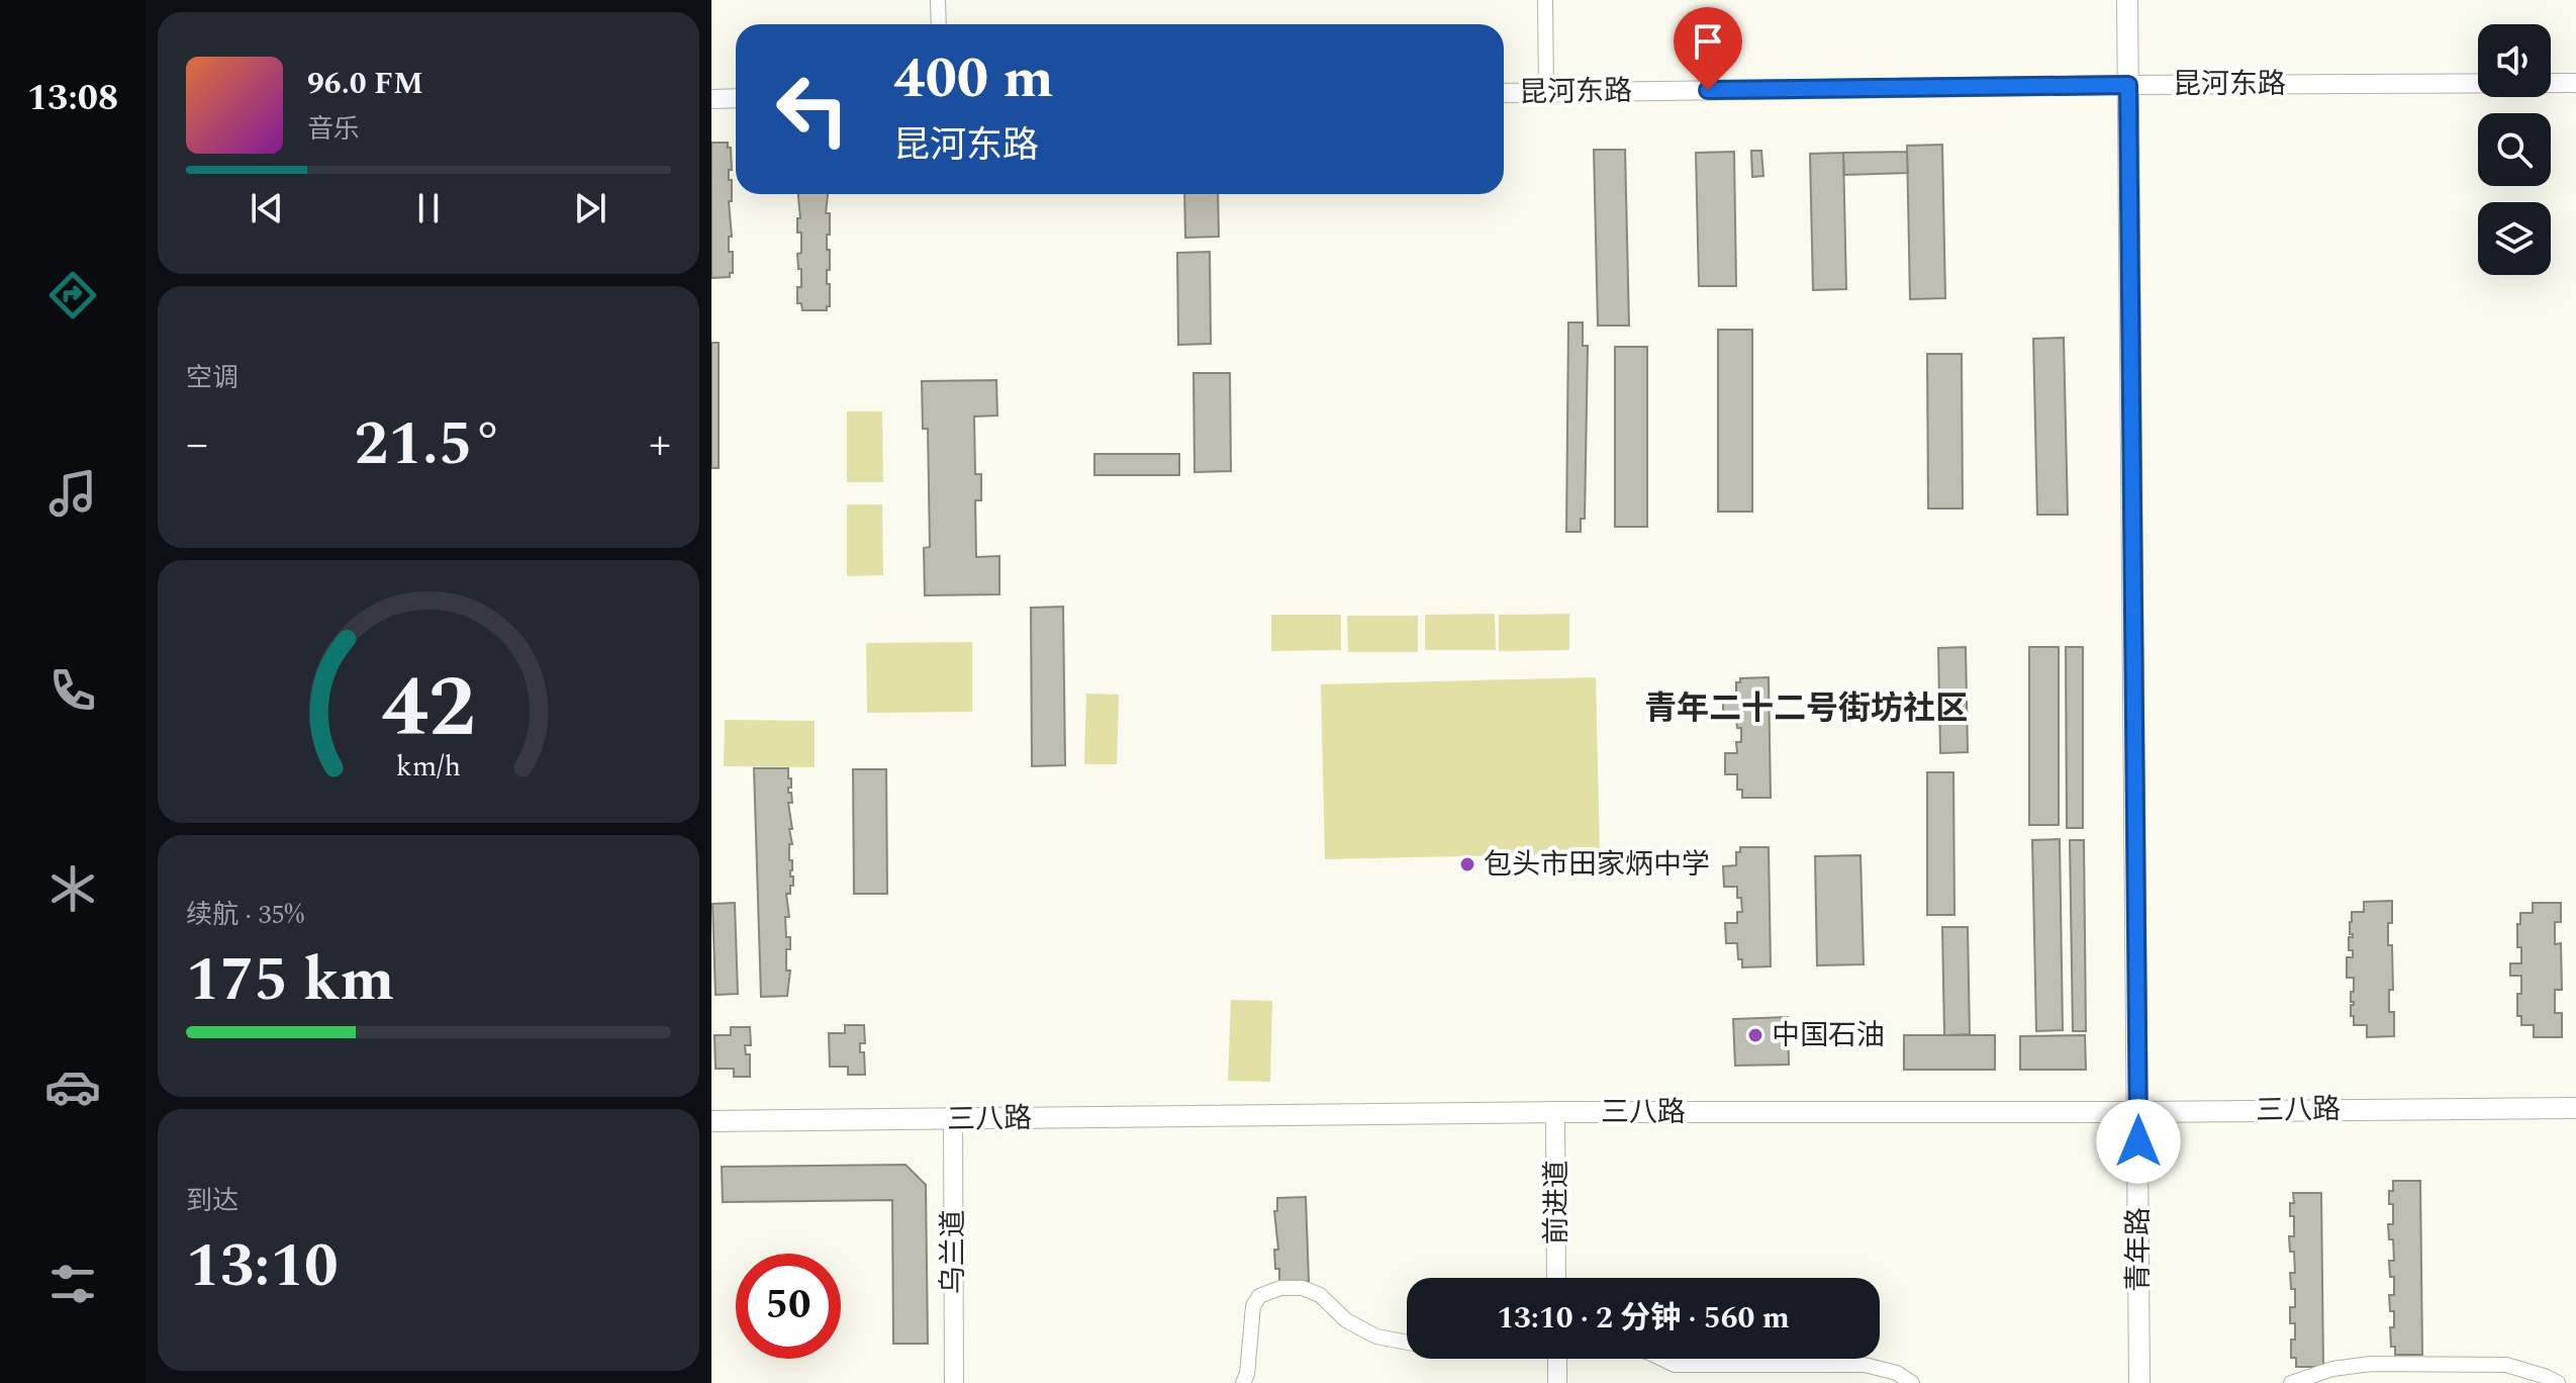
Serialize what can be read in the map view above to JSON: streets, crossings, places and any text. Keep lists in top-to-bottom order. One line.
{"streets":{"main road":["三八路","青年路"],"street":["昆河东路","前进道","乌兰道"]},"crossings":[["昆河东路","青年路"],["三八路","前进道"],["三八路","青年路"],["三八路","乌兰道"]],"districts":["青年二十二号街坊社区"],"places":["包头市田家炳中学","中国石油"],"page":{"tabs":"13:08","turn":["400 m","昆河东路"],"song":["96.0 FM","音乐"],"tile":["空调",["续航 · 35%","175 km"],["到达","13:10"]],"heat":["−","21.5°","+"],"limit":"50","trip":"13:10 · 2 分钟 · 560 m","gauge":["42","km/h"]}}
